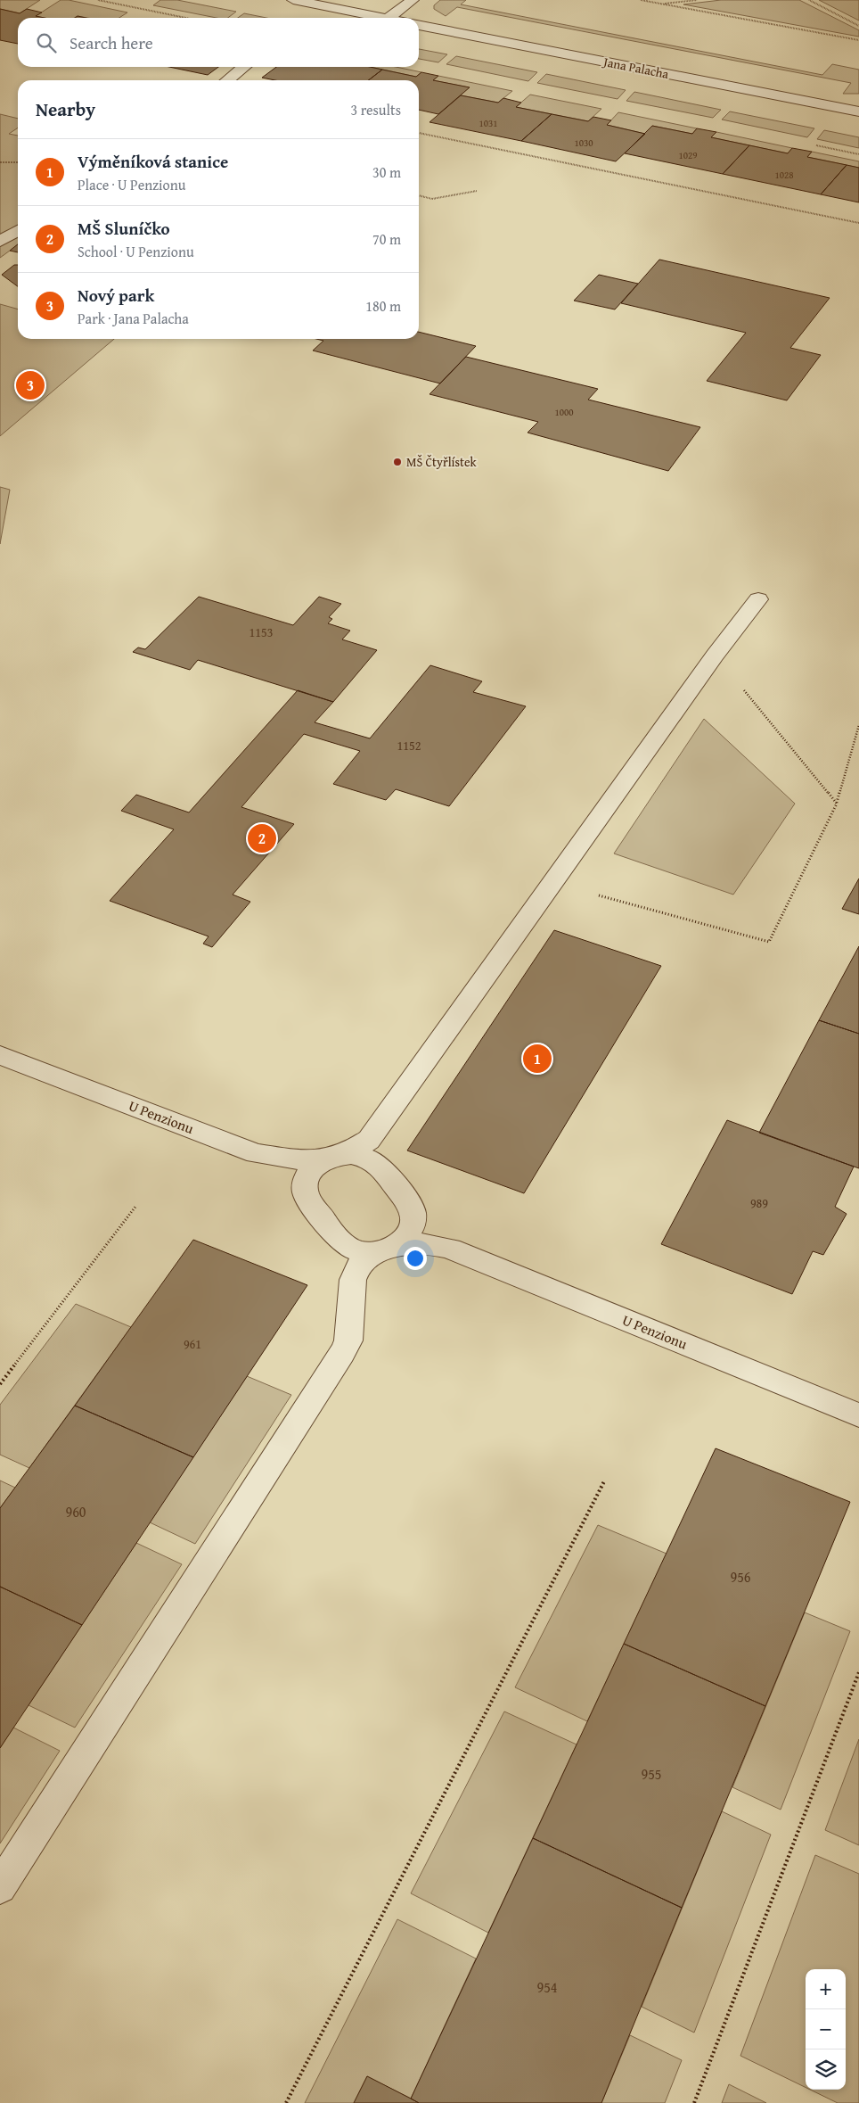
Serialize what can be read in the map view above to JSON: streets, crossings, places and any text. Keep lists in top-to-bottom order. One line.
{"streets":{"street":["Jana Palacha","U Penzionu"]},"places":["MŠ Čtyřlístek"],"house_numbers":["1031","1030","1029","1028","1000","1153","1152","989","961","960","956","955","954"],"page":{"search":"Search here","heading":["Nearby","3 results"],"list":[{"mark":"1","name":"Výměníková stanice","note":"Place · U Penzionu","value":"30 m"},{"mark":"2","name":"MŠ Sluníčko","note":"School · U Penzionu","value":"70 m"},{"mark":"3","name":"Nový park","note":"Park · Jana Palacha","value":"180 m"}],"pins":["3","2","1"],"map_buttons":["+","−"]}}
